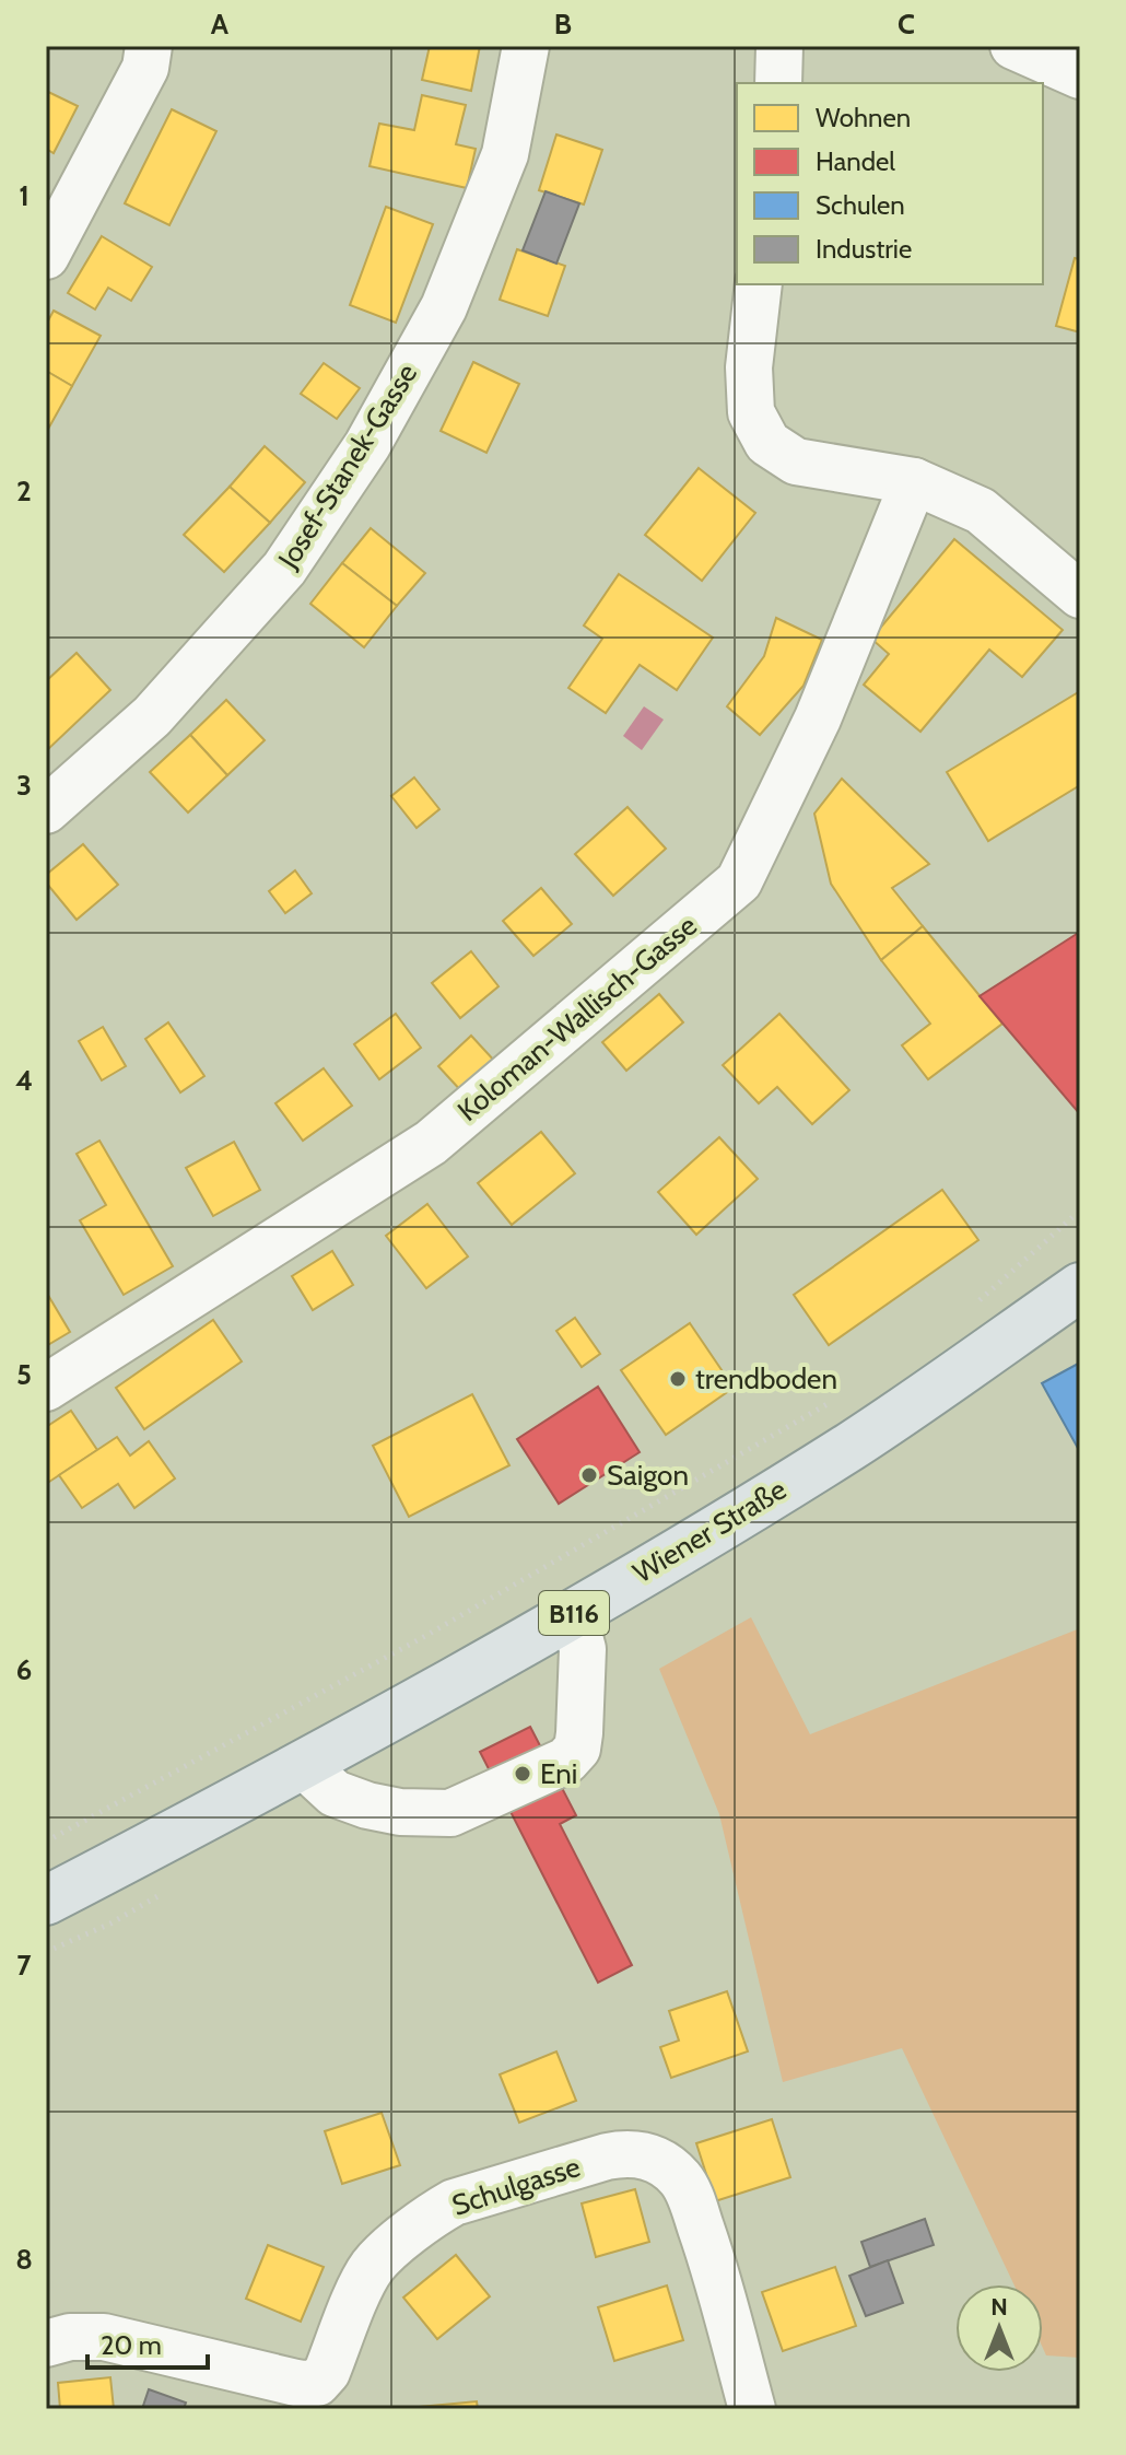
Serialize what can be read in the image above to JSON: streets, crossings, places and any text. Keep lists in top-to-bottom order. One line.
{"streets":{"main road":["Wiener Straße","B116"],"street":["Josef-Stanek-Gasse","Koloman-Wallisch-Gasse","Schulgasse"]},"places":["trendboden","Saigon","Eni"],"legend":["Wohnen","Handel","Schulen","Industrie"],"scale_bar":"20 m","north":"top","grid":{"columns":["A","B","C"],"rows":["1","2","3","4","5","6","7","8"]}}
